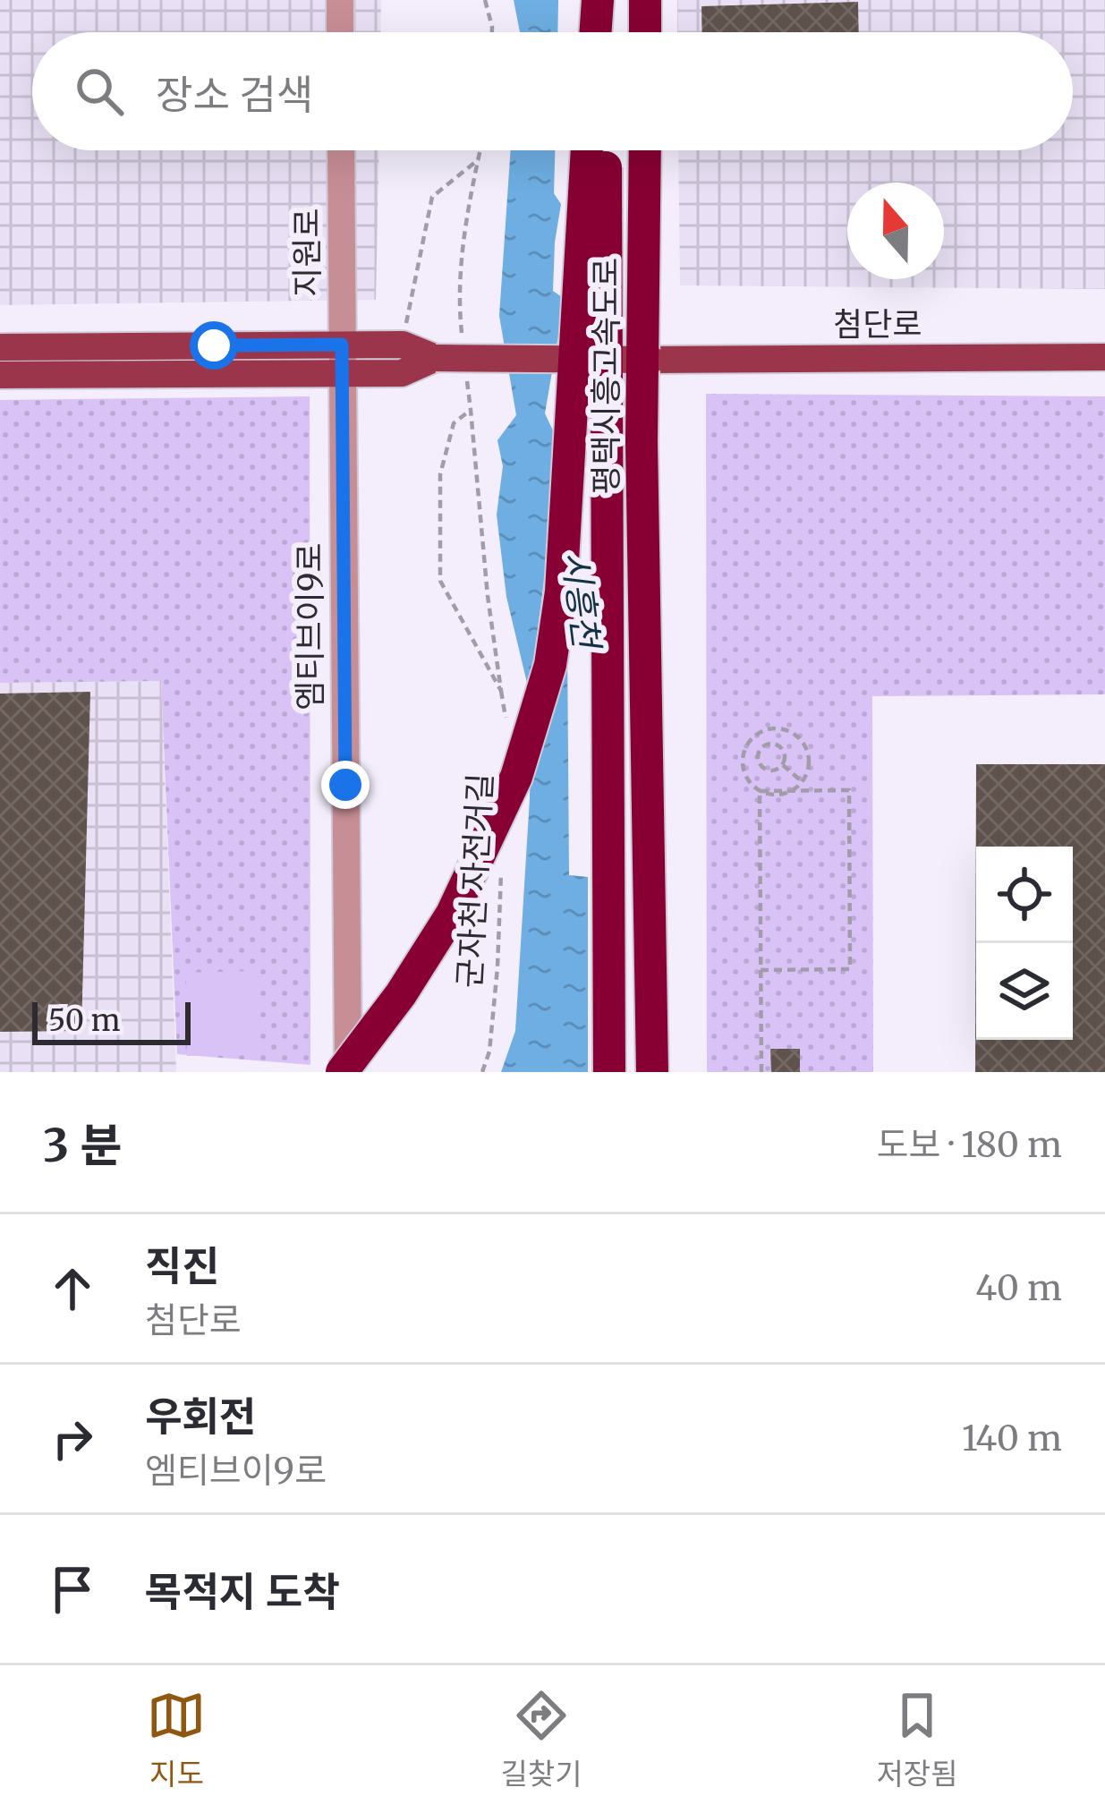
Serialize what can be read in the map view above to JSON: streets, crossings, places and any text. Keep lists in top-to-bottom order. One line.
{"streets":{"highway":["평택시흥고속도로"],"main road":["첨단로"],"street":["지원로","엠티브이9로"],"path":["군자천 자전거길"]},"crossings":[["지원로","엠티브이9로"]],"water":["시흥천"],"scale_bar":"50 m","north":"top","page":{"search":"장소 검색","scale":"50 m","heading":["3 분","도보 · 180 m"],"list":[["직진","첨단로","40 m"],["우회전","엠티브이9로","140 m"],"목적지 도착"],"nav":["지도","길찾기","저장됨"]}}
